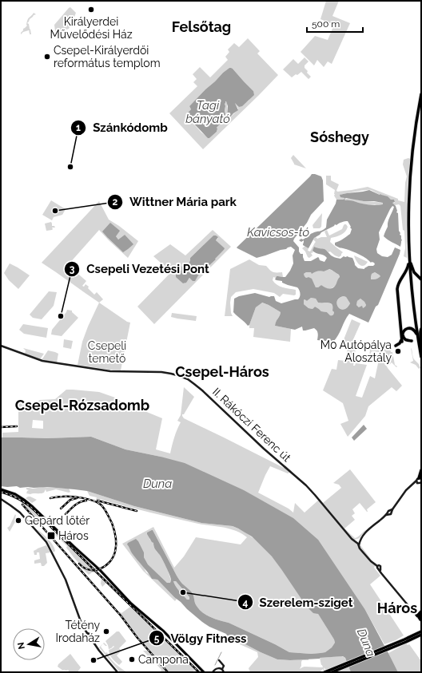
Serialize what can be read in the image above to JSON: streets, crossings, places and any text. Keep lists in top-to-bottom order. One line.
{"streets":{"main road":["II. Rákóczi Ferenc út"]},"districts":["Felsőtag","Sóshegy","Csepel-Háros","Csepel-Rózsadomb","Háros"],"water":["Tagi bányató","Kavicsos-tó","Duna"],"parks":["Csepeli temető"],"places":{"other":["Királyerdei Művelődési Ház","Csepel-Királyerdői református templom","Szánkódomb","Wittner Mária park","Csepeli Vezetési Pont","M0 Autópálya Alosztály","Gepárd lőtér","Szerelem-sziget","Tétény Irodaház","Campona","Völgy Fitness"],"transit":["Háros"]},"scale_bar":"500 m","north":"left"}
